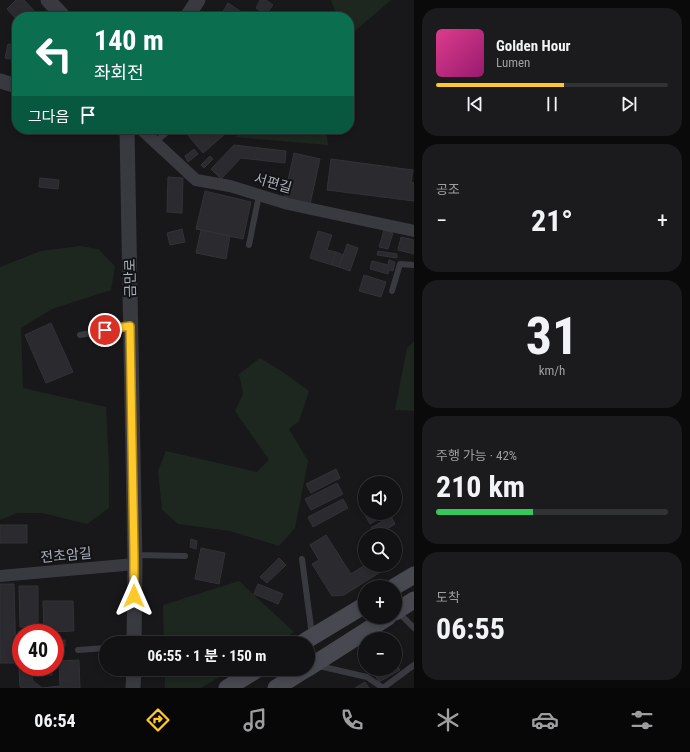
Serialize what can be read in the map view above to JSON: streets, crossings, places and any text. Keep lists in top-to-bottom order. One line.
{"streets":{"street":["서편길","금만로","전초암길"]},"crossings":[["금만로","전초암길"]],"page":{"turn":["140 m","좌회전"],"song":["Golden Hour","Lumen"],"then":"그다음","tile":["공조",["31","km/h"],["주행 가능 · 42%","210 km"],["도착","06:55"]],"heat":["−","21°","+"],"map_buttons":["+","−"],"limit":"40","trip":"06:55 · 1 분 · 150 m","tabs":"06:54"}}
